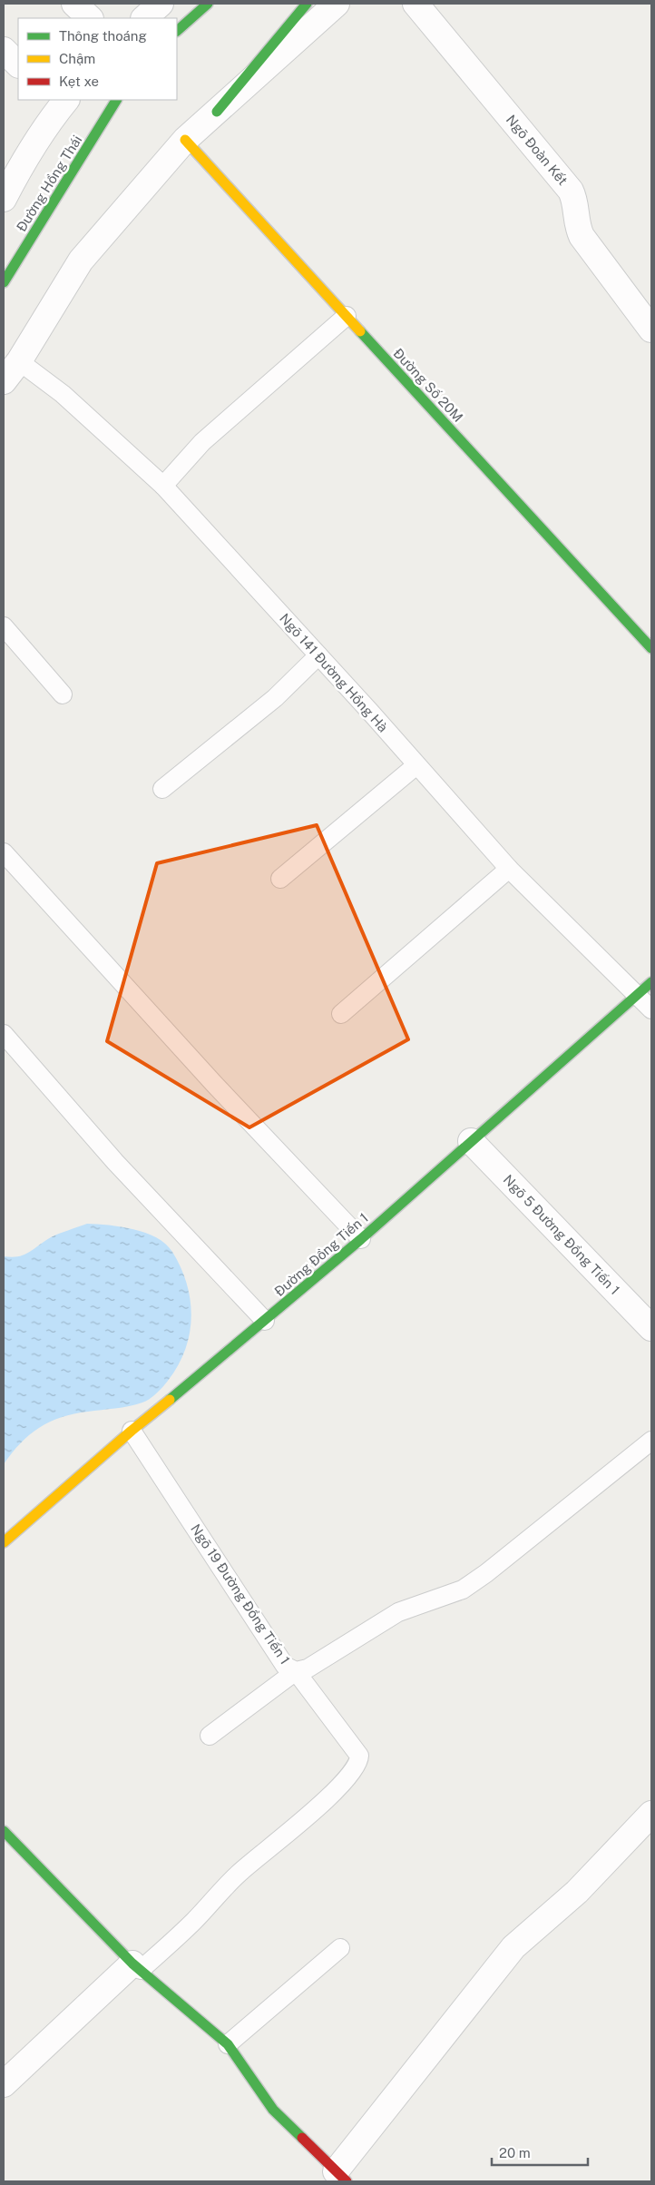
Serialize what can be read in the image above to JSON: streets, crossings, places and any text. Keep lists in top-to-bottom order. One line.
{"streets":{"street":["Ngõ Đoàn Kết","Đường Hồng Thái","Đường Số 20M","Ngõ 5 Đường Đồng Tiến 1","Đường Đồng Tiến 1"],"lane":["Ngõ 141 Đường Hồng Hà","Ngõ 19 Đường Đồng Tiến 1"]},"crossings":[["Ngõ 141 Đường Hồng Hà","Đường Đồng Tiến 1"],["Ngõ 5 Đường Đồng Tiến 1","Đường Đồng Tiến 1"],["Đường Đồng Tiến 1","Ngõ 19 Đường Đồng Tiến 1"]],"legend":["Thông thoáng","Chậm","Kẹt xe"],"scale_bar":"20 m"}
